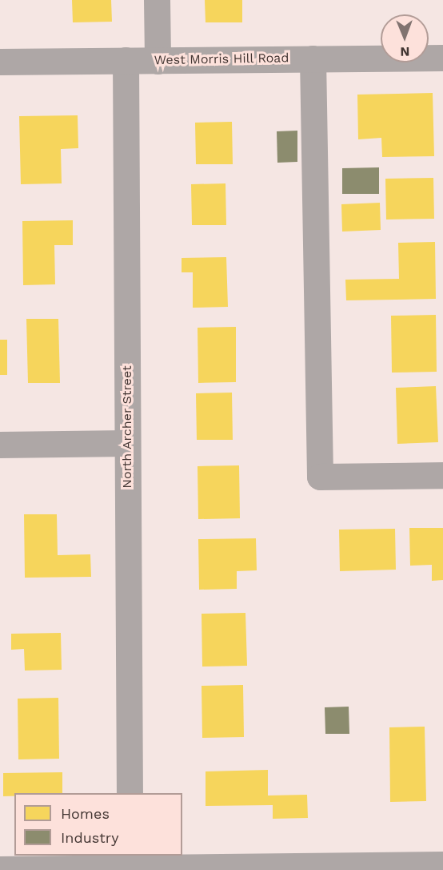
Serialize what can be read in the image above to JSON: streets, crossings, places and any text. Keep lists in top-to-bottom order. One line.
{"streets":{"street":["West Morris Hill Road","North Archer Street"]},"crossings":[["West Morris Hill Road","North Archer Street"]],"legend":["Homes","Industry"],"north":"bottom"}
